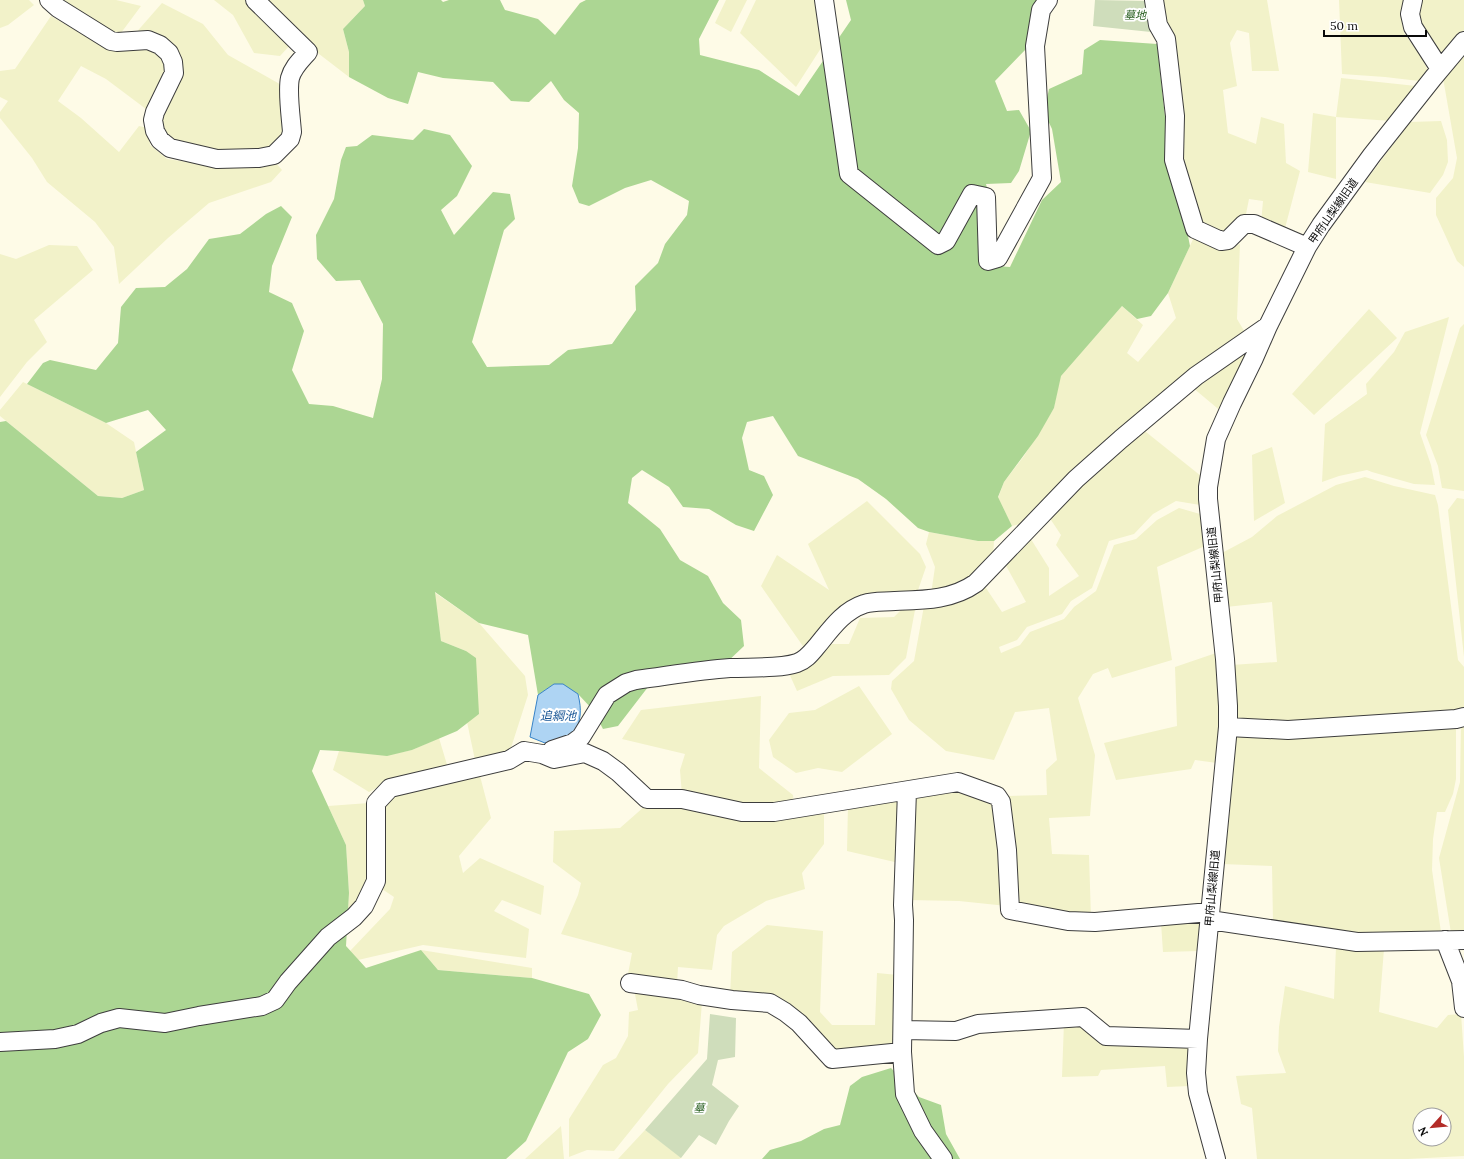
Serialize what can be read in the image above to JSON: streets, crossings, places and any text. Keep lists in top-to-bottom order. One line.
{"streets":{"street":["甲府山梨線旧道"]},"water":["追綱池"],"parks":["墓地","墓"],"scale_bar":"50 m","north":"bottom left"}
